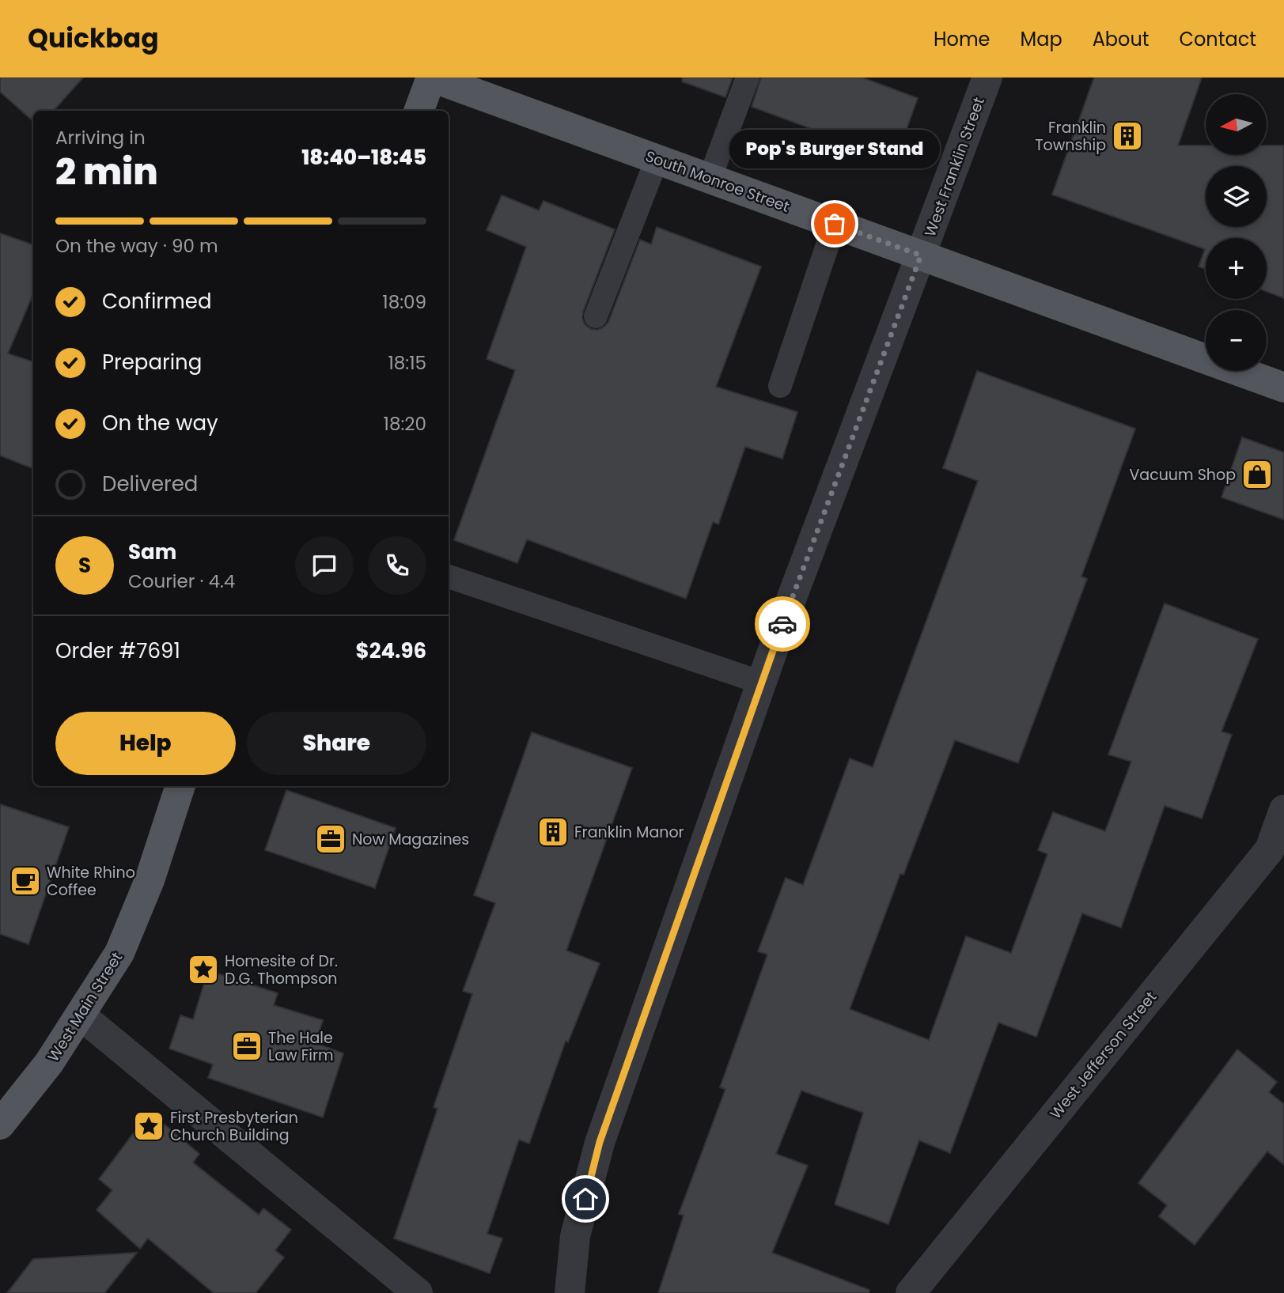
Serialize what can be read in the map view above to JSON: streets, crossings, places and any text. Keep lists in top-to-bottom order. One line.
{"streets":{"main road":["South Monroe Street","West Main Street"],"street":["West Franklin Street","West Jefferson Street"]},"crossings":[["West Franklin Street","South Monroe Street"]],"places":{"building":["Franklin Township","Franklin Manor"],"other":["Pop's Burger Stand"],"shop":["Vacuum Shop"],"office":["Now Magazines","The Hale Law Firm"],"cafe":["White Rhino Coffee"],"place":["Homesite of Dr. D.G. Thompson","First Presbyterian Church Building"]},"north":"left","page":{"header":"Quickbag","nav":["Home","Map","About","Contact"],"map_buttons":["+","−"],"heading":["2 min","Arriving in","18:40–18:45"],"panel":["Sam","Courier · 4.4","Order #7691","$24.96"],"bubble":"Pop's Burger Stand","bar":"On the way · 90 m","list":[["Confirmed","18:09"],["Preparing","18:15"],["On the way","18:20"],"Delivered"],"round":"S","buttons":["Help","Share"]}}
